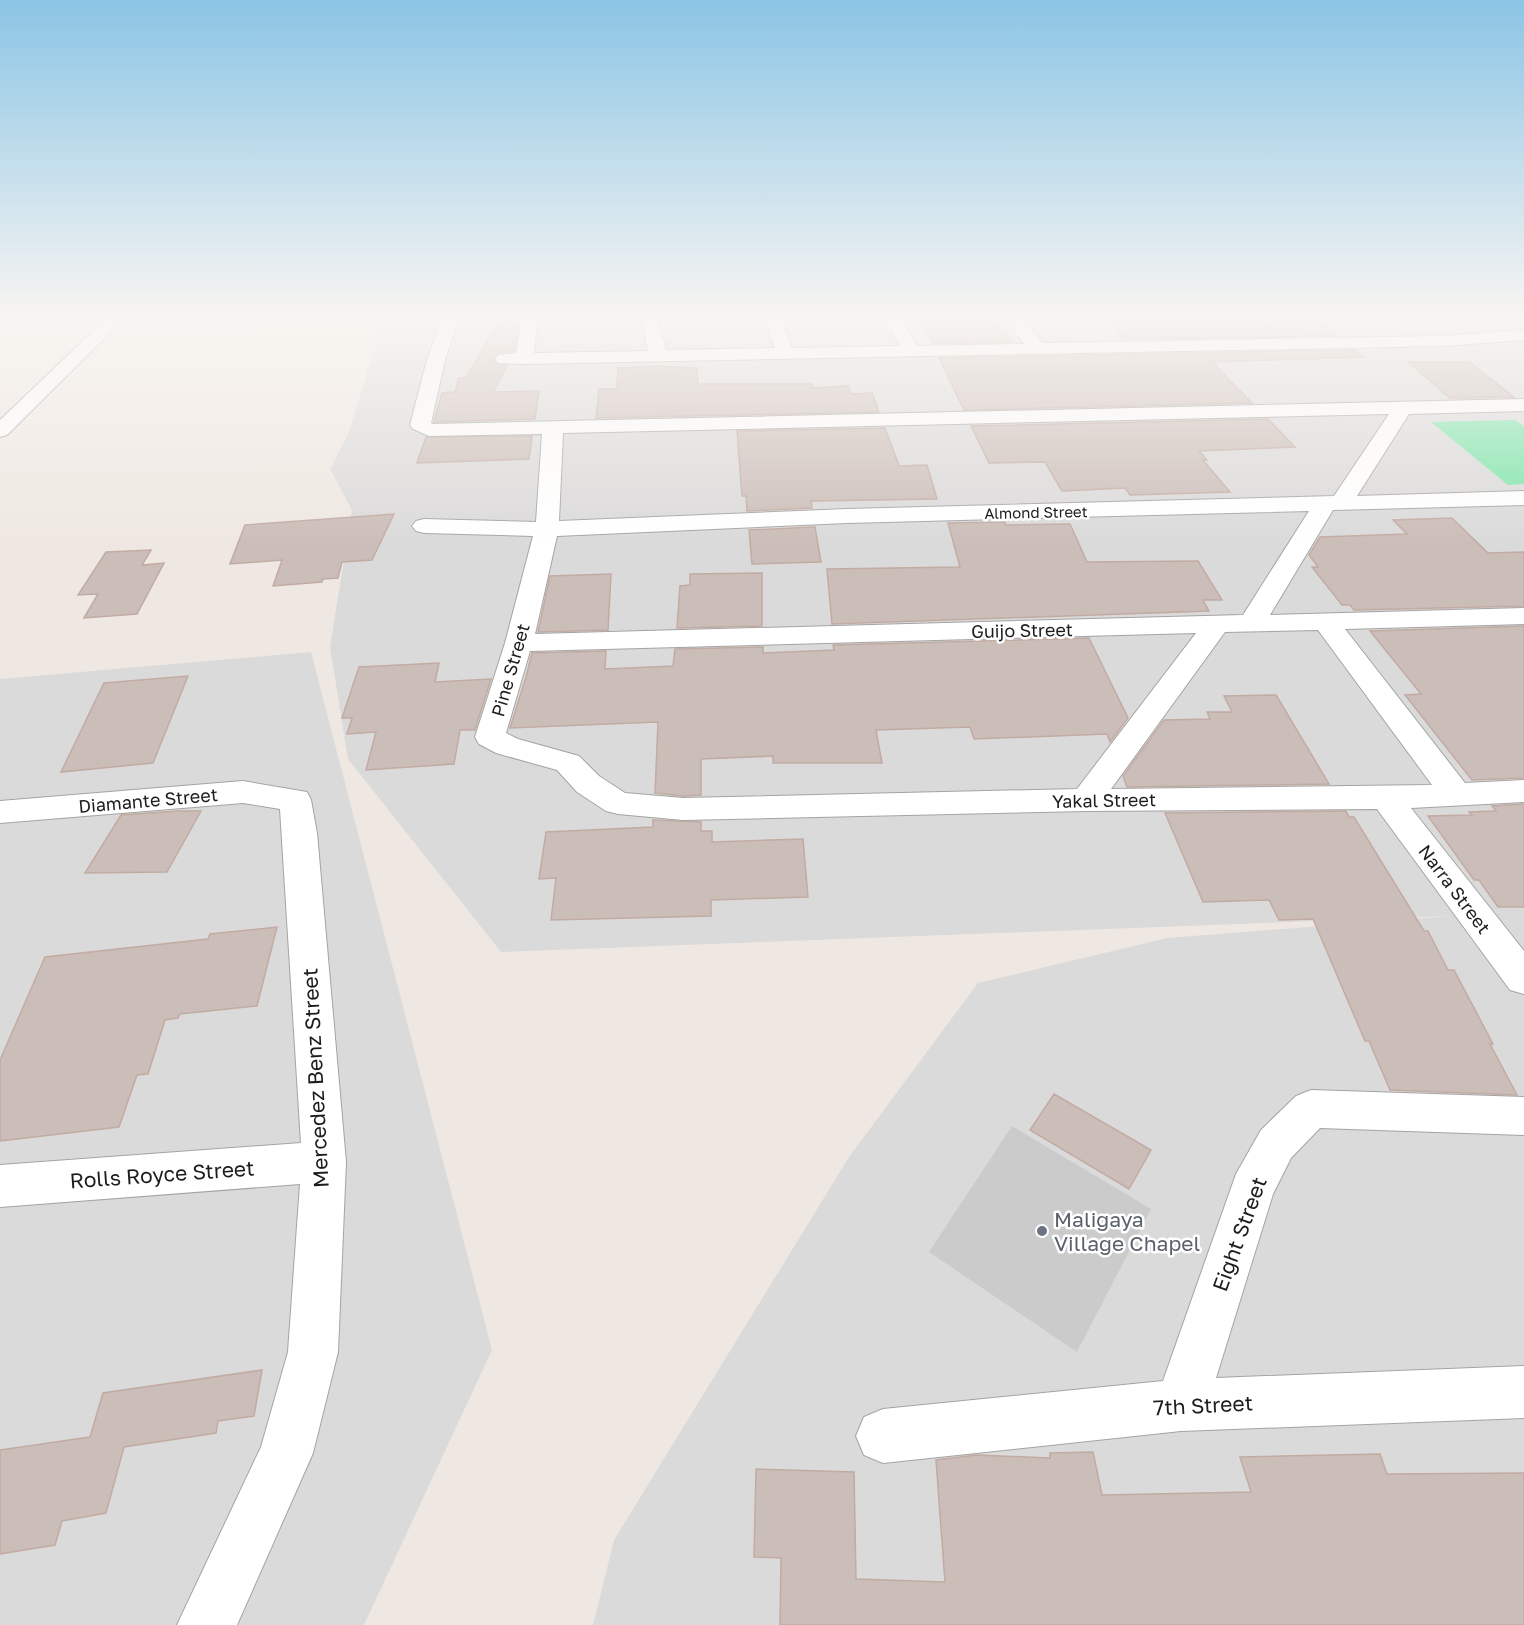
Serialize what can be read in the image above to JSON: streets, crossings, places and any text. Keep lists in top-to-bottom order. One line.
{"streets":{"street":["Almond Street","Guijo Street","Pine Street","Diamante Street","Yakal Street","Narra Street","Mercedez Benz Street","Rolls Royce Street","Eight Street","7th Street"]},"crossings":[["Almond Street","Pine Street"],["Guijo Street","Pine Street"],["Pine Street","Yakal Street"],["Diamante Street","Mercedez Benz Street"],["Yakal Street","Narra Street"],["Mercedez Benz Street","Rolls Royce Street"],["Eight Street","7th Street"]],"places":["Maligaya Village Chapel"]}
